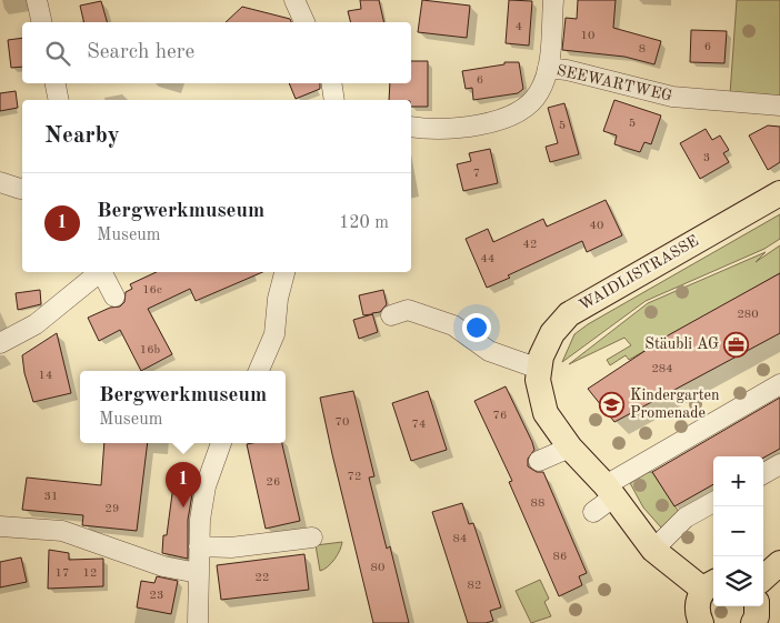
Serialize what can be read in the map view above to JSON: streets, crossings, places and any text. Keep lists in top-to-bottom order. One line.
{"streets":{"main road":["WAIDLISTRASSE"],"street":["SEEWARTWEG"]},"places":{"office":["Stäubli AG"],"school or university":["Kindergarten Promenade"]},"house_numbers":["4","10","6","8","6","5","5","3","7","40","42","44","16c","280","16b","284","14","76","70","74","72","26","31","88","29","84","86","80","17","12","22","82","23"],"page":{"search":"Search here","heading":"Nearby","list":[{"mark":"1","name":"Bergwerkmuseum","note":"Museum","value":"120 m"}],"popup":["Bergwerkmuseum","Museum"],"map_buttons":["+","−"],"pins":"1"}}
